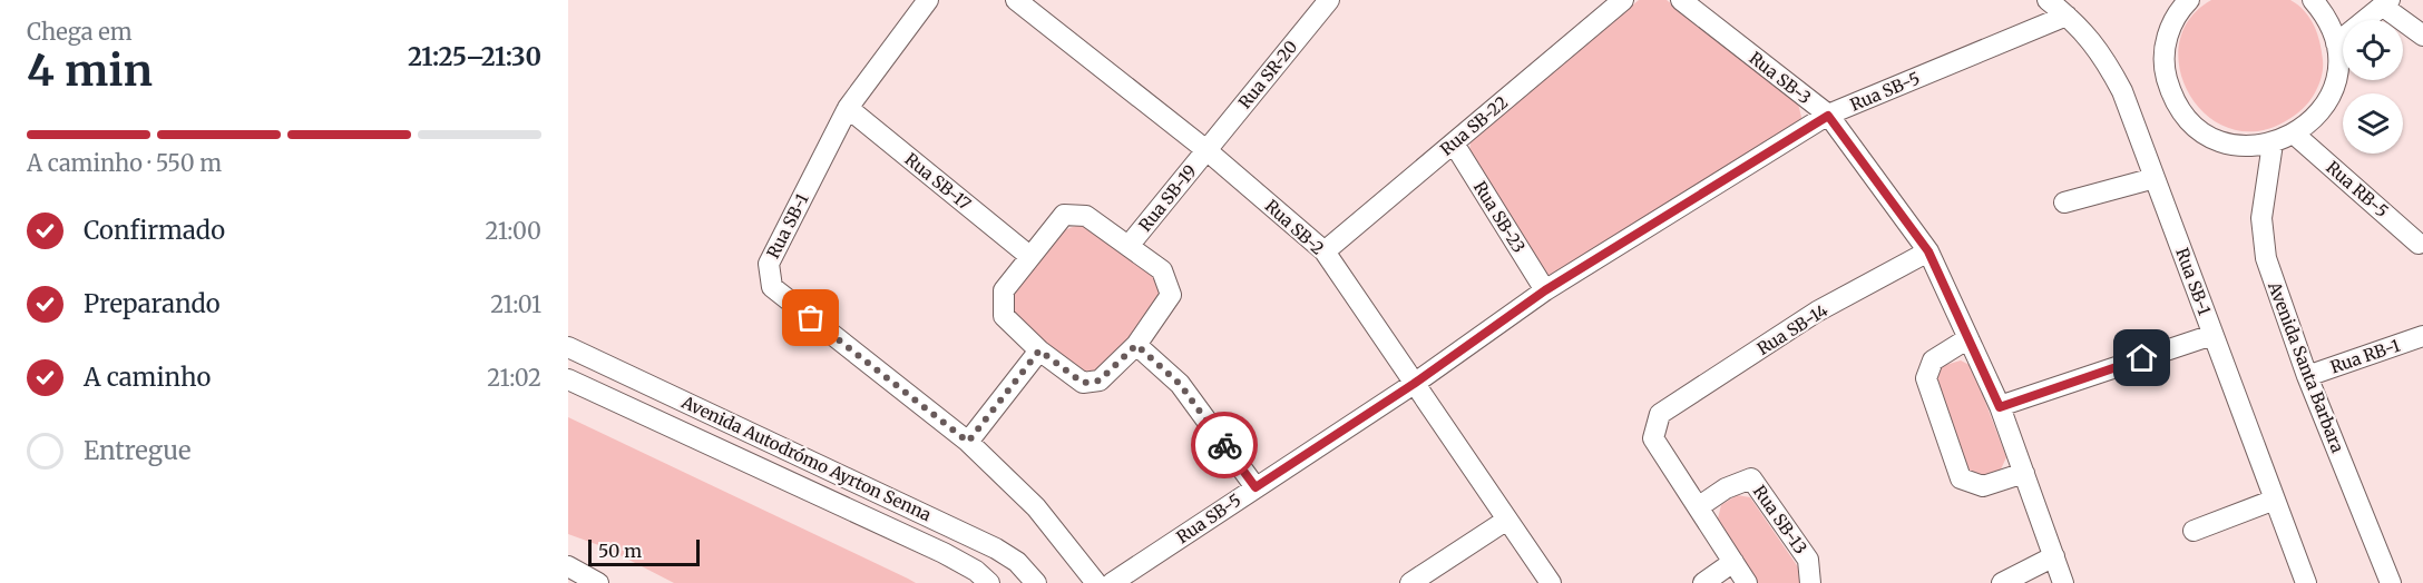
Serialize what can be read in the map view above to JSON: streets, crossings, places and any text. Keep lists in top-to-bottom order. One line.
{"streets":{"street":["Rua SR-20","Rua SB-3","Rua SB-5","Rua SB-22","Rua SB-17","Rua RB-5","Rua SB-19","Rua SB-23","Rua SB-1","Rua SB-2","Rua SB-14","Rua RB-1","Avenida Santa Barbara","Avenida Autodrómo Ayrton Senna","Rua SB-13"]},"crossings":[["Rua SR-20","Rua SB-19"],["Rua SR-20","Rua SB-2"],["Rua SB-3","Rua SB-5"],["Rua SB-3","Rua SB-14"],["Rua SB-5","Rua SB-23"],["Rua SB-5","Rua SB-1"],["Rua SB-5","Rua SB-2"],["Rua SB-22","Rua SB-23"],["Rua SB-22","Rua SB-2"],["Rua SB-17","Rua SB-19"],["Rua SB-17","Rua SB-1"],["Rua SB-19","Rua SB-2"],["Rua SB-14","Rua SB-13"],["Rua RB-1","Avenida Santa Barbara"]],"scale_bar":"50 m","page":{"heading":["4 min","Chega em","21:25–21:30"],"bar":"A caminho · 550 m","list":[["Confirmado","21:00"],["Preparando","21:01"],["A caminho","21:02"],"Entregue"],"scale":"50 m"}}
